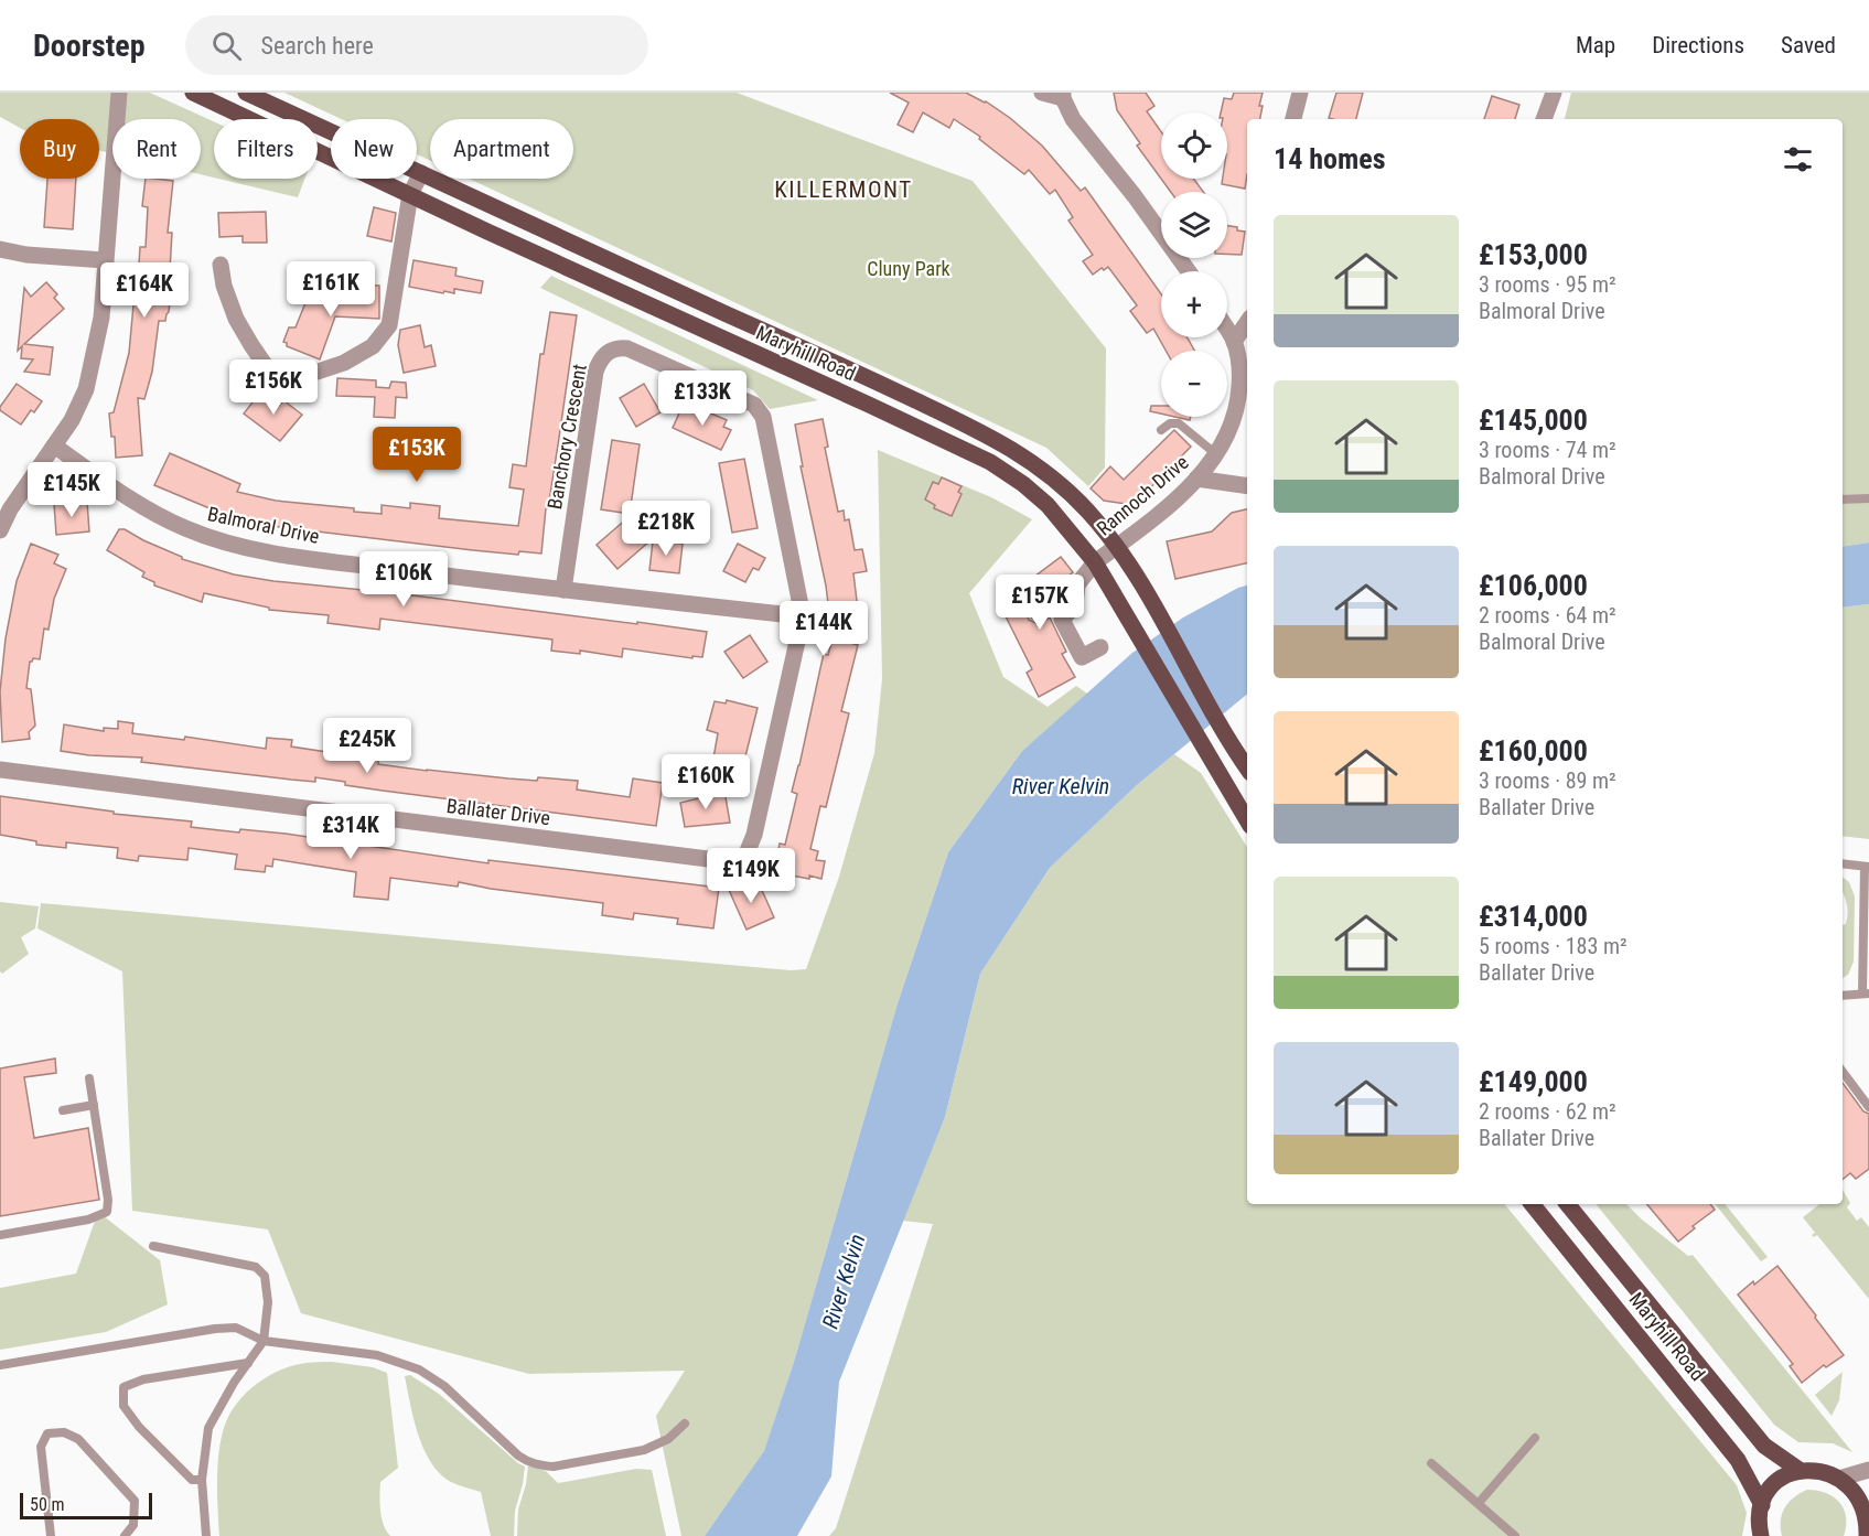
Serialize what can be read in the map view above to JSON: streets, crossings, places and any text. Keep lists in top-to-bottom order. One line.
{"streets":{"main road":["Maryhill Road"],"street":["Banchory Crescent","Rannoch Drive","Balmoral Drive","Ballater Drive"]},"crossings":[["Maryhill Road","Rannoch Drive"],["Banchory Crescent","Balmoral Drive"],["Banchory Crescent","Ballater Drive"],["Balmoral Drive","Ballater Drive"]],"districts":["KILLERMONT"],"water":["River Kelvin"],"parks":["Cluny Park"],"scale_bar":"50 m","page":{"header":"Doorstep","search":"Search here","nav":["Map","Directions","Saved"],"map_buttons":["+","−"],"chip":["Buy","Rent","Filters","New","Apartment"],"heading":"14 homes","list":[{"name":"£153,000","note":"3 rooms · 95 m² · Balmoral Drive"},{"name":"£145,000","note":"3 rooms · 74 m² · Balmoral Drive"},{"name":"£106,000","note":"2 rooms · 64 m² · Balmoral Drive"},{"name":"£160,000","note":"3 rooms · 89 m² · Ballater Drive"},{"name":"£314,000","note":"5 rooms · 183 m² · Ballater Drive"},{"name":"£149,000","note":"2 rooms · 62 m² · Ballater Drive"}],"price":["£161K","£164K","£156K","£133K","£153K","£145K","£218K","£106K","£157K","£144K","£245K","£160K","£314K","£149K"],"scale":"50 m"}}
